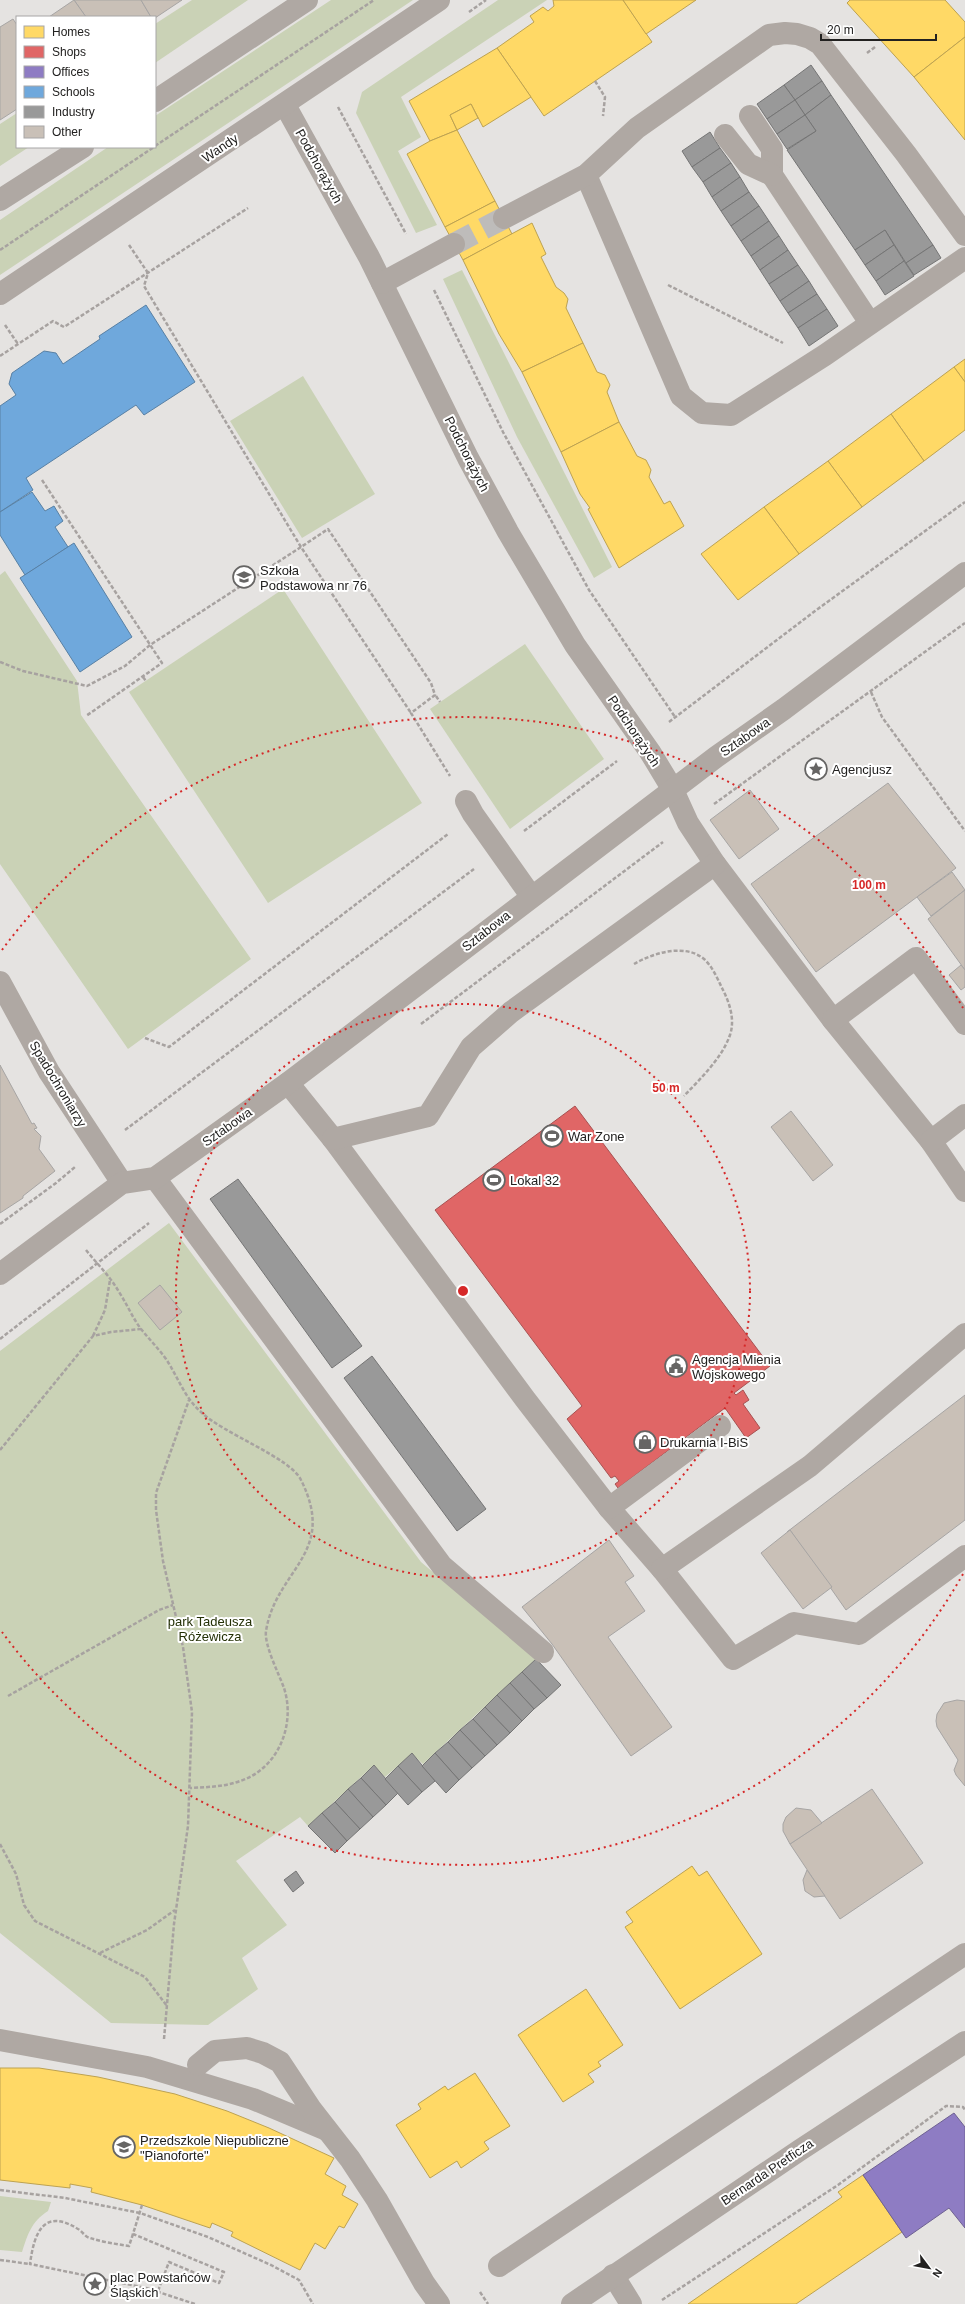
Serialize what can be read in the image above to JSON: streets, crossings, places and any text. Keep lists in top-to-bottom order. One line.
{"streets":{"street":["Wandy","Podchorążych","Sztabowa","Spadochroniarzy","Bernarda Pretficza"]},"crossings":[["Wandy","Podchorążych"],["Podchorążych","Sztabowa"],["Sztabowa","Spadochroniarzy"]],"parks":["park Tadeusza Różewicza"],"places":{"school or university":["Szkoła Podstawowa nr 76","Przedszkole Niepubliczne \"Pianoforte\""],"place":["Agencjusz","plac Powstańców Śląskich"],"sports":["War Zone","Lokal 32"],"public building":["Agencja Mienia Wojskowego"],"shop":["Drukarnia I-BiS"]},"legend":["Homes","Shops","Offices","Schools","Industry","Other"],"scale_bar":"20 m","north":"bottom right","rings":["100 m","50 m"]}
